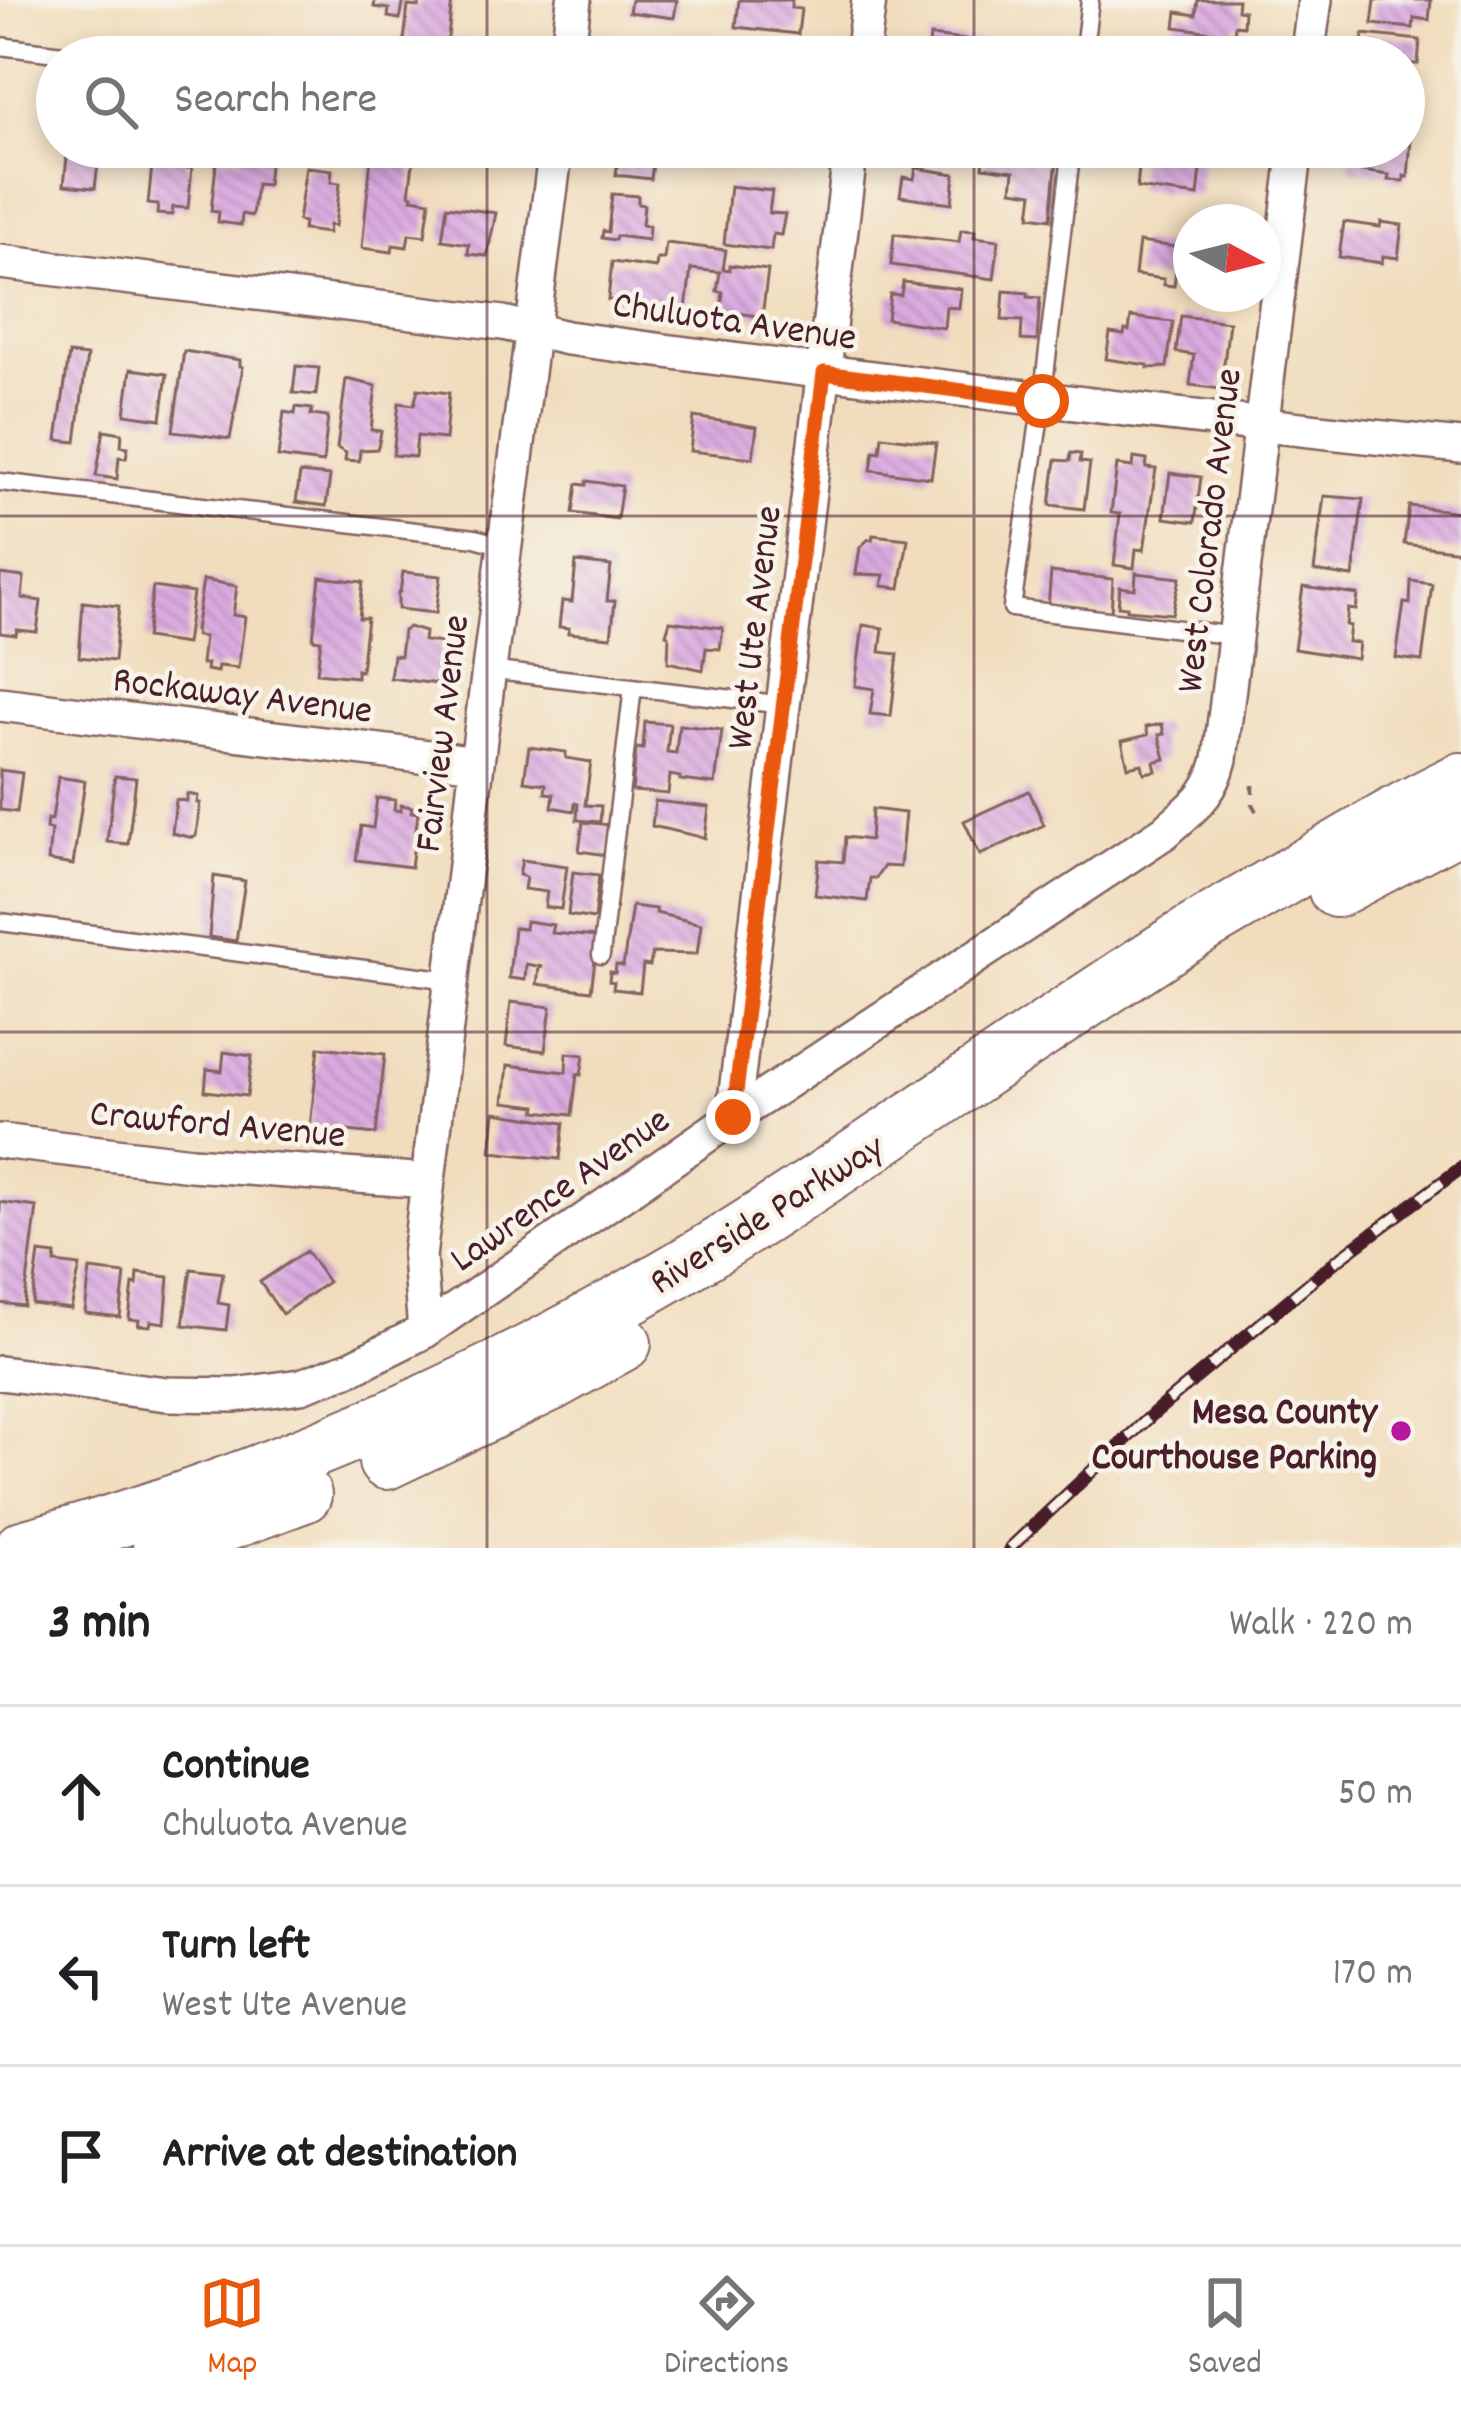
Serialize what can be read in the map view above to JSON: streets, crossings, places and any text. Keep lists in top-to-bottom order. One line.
{"streets":{"main road":["Riverside Parkway"],"street":["Chuluota Avenue","West Colorado Avenue","West Ute Avenue","Rockaway Avenue","Fairview Avenue","Crawford Avenue","Lawrence Avenue"]},"crossings":[["Chuluota Avenue","West Colorado Avenue"],["Chuluota Avenue","West Ute Avenue"],["Chuluota Avenue","Fairview Avenue"],["West Colorado Avenue","Lawrence Avenue"],["West Ute Avenue","Lawrence Avenue"],["Rockaway Avenue","Fairview Avenue"],["Fairview Avenue","Crawford Avenue"],["Fairview Avenue","Lawrence Avenue"]],"places":["Mesa County Courthouse Parking"],"north":"right","page":{"search":"Search here","heading":["3 min","Walk · 220 m"],"list":[["Continue","Chuluota Avenue","50 m"],["Turn left","West Ute Avenue","170 m"],"Arrive at destination"],"nav":["Map","Directions","Saved"]}}
